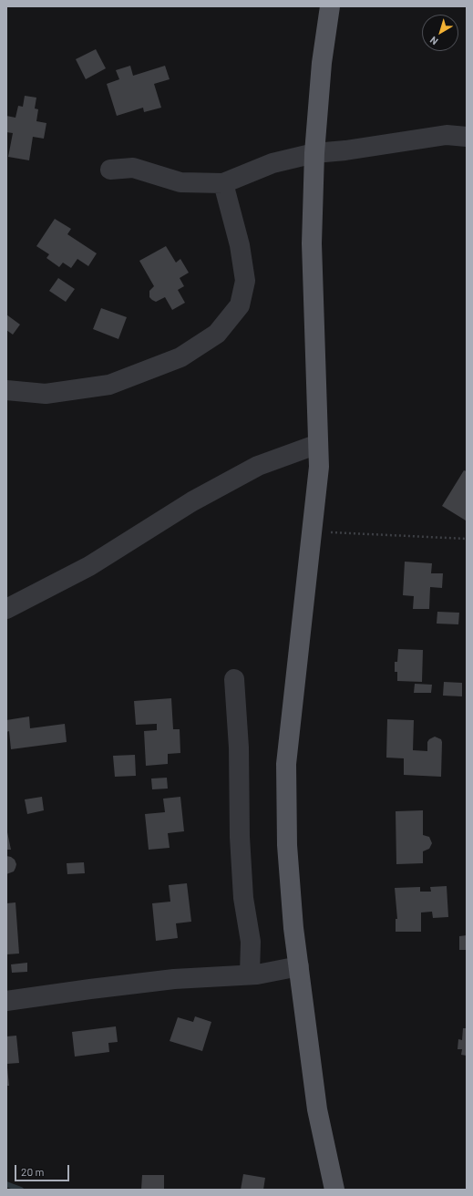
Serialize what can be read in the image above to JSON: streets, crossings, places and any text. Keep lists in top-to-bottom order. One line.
{"scale_bar":"20 m","north":"bottom left"}
